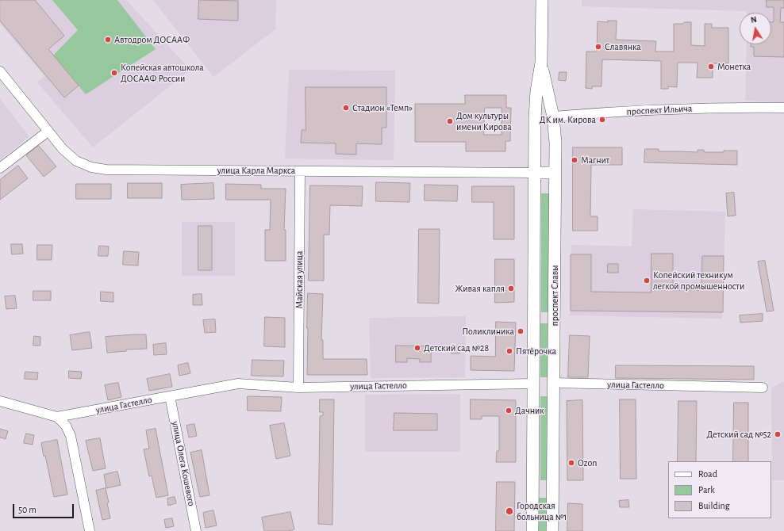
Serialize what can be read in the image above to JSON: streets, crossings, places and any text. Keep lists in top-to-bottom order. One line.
{"streets":{"main road":["проспект Ильича","улица Карла Маркса","проспект Славы","улица Гастелло"],"street":["Майская улица","улица Олега Кошевого"]},"crossings":[["проспект Ильича","проспект Славы"],["улица Карла Маркса","Майская улица"],["улица Карла Маркса","проспект Славы"],["Майская улица","улица Гастелло"],["проспект Славы","улица Гастелло"],["улица Гастелло","улица Олега Кошевого"]],"places":["Автодром ДОСААФ","Славянка","Монетка","Копейская автошкола ДОСААФ России","Стадион «Темп»","ДК им. Кирова","Дом культуры имени Кирова","Магнит","Копейский техникум легкой промышенности","Живая капля","Поликлиника","Детский сад №28","Пятёрочка","Дачник","Детский сад №52","Ozon","Городская больница №1"],"legend":["Road","Park","Building"],"scale_bar":"50 m","north":"top"}
